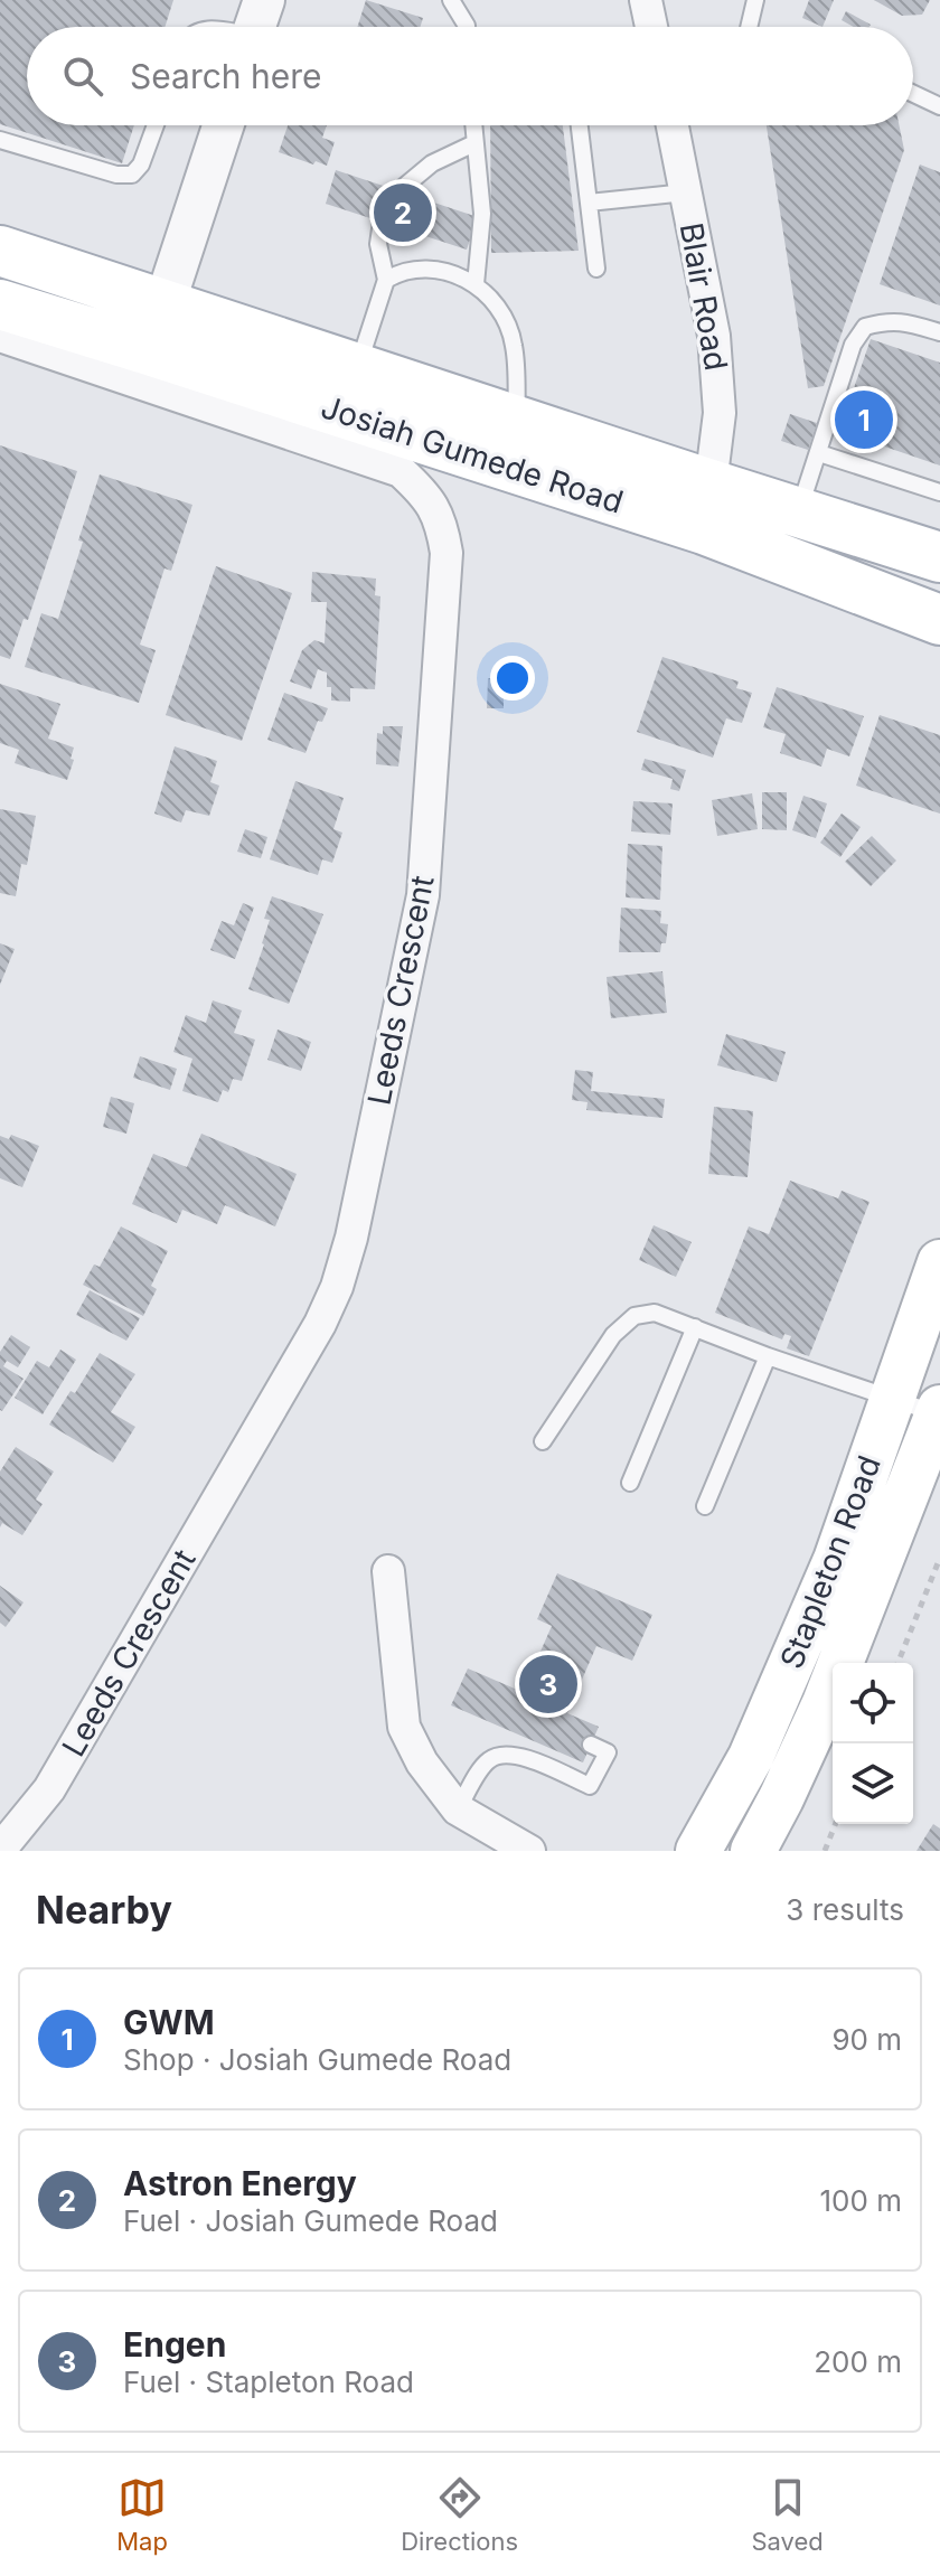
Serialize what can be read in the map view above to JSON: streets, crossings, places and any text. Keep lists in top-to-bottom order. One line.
{"streets":{"main road":["Josiah Gumede Road","Stapleton Road"],"street":["Blair Road","Leeds Crescent"]},"crossings":[["Blair Road","Josiah Gumede Road"]],"page":{"search":"Search here","pins":["2","1","3"],"heading":["Nearby","3 results"],"list":[{"mark":"1","name":"GWM","note":"Shop · Josiah Gumede Road","value":"90 m"},{"mark":"2","name":"Astron Energy","note":"Fuel · Josiah Gumede Road","value":"100 m"},{"mark":"3","name":"Engen","note":"Fuel · Stapleton Road","value":"200 m"}],"nav":["Map","Directions","Saved"]}}
